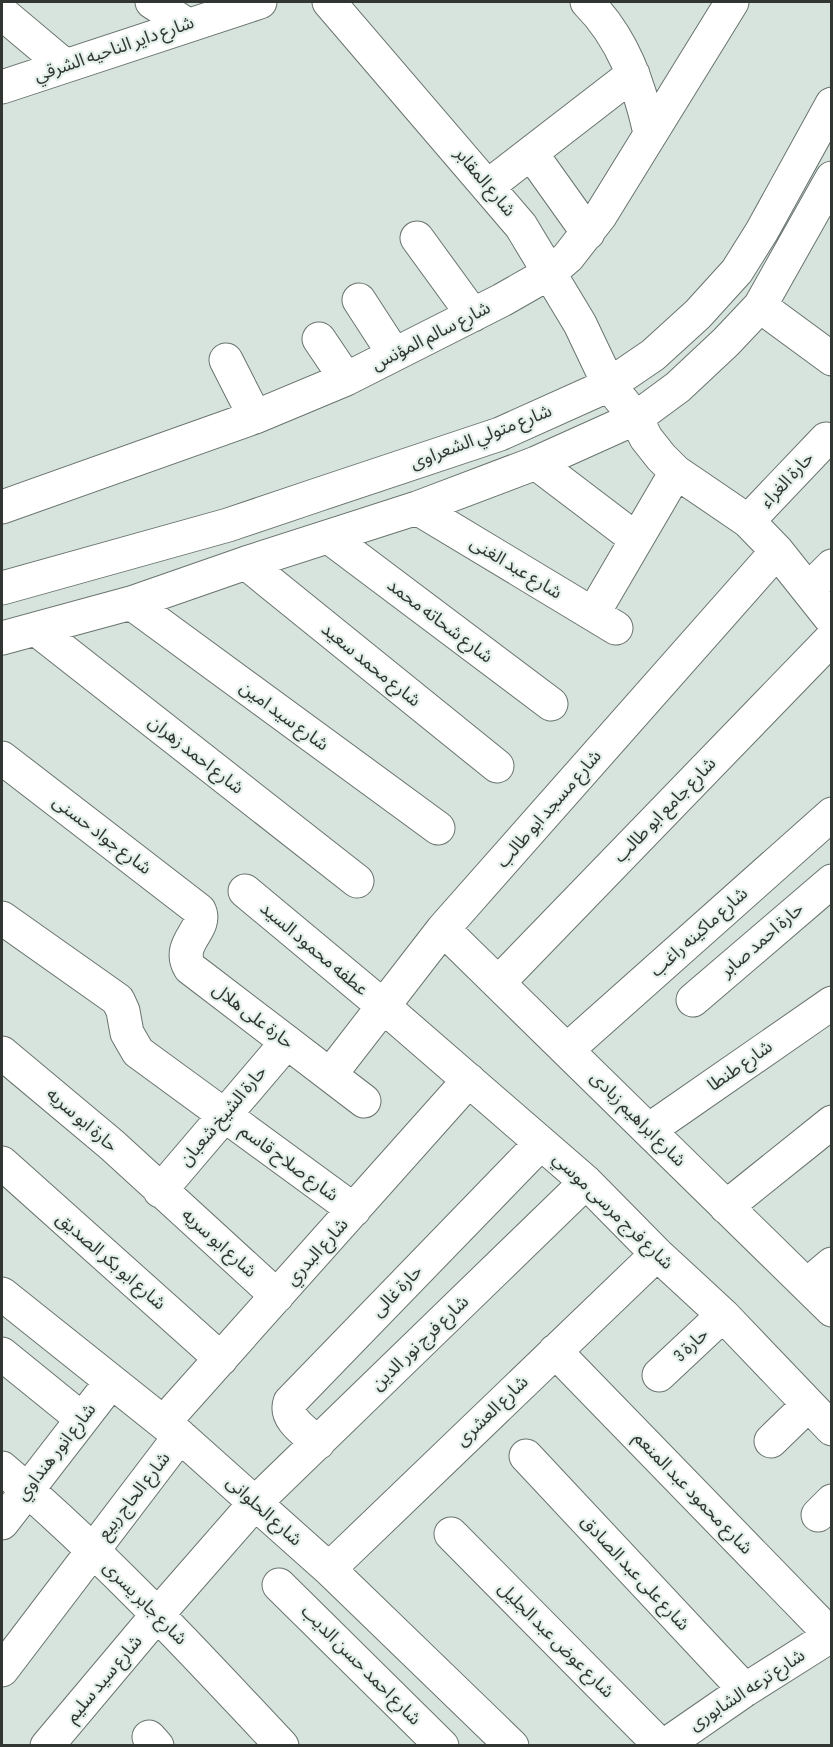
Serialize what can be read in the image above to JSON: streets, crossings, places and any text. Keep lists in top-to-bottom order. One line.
{"streets":{"street":["شارع داير الناحيه الشرقي","شارع المقابر","شارع سالم المؤنس","شارع متولي الشعراوى","حارة الغراء","شارع عبد الغنى","شارع شحاته محمد","شارع محمد سعيد","شارع سيد امين","شارع احمد زهران","شارع مسجد ابو طالب","شارع جامع ابو طالب","شارع جواد حسنى","شارع ماكينه راغب","حارة احمد صابر","عطفه محمود السيد","حارة على هلال","شارع طنطا","حارة الشيخ شعبان","شارع ابراهيم زبادى","حارة ابو سريه","شارع صلاح قاسم","شارع فرج مرسى موسي","شارع ابو سريه","شارع البدري","شارع ابو بكر الصديق","حارة غالى","شارع فرج نور الدين","حارة 3","شارع العشرى","شارع انور هنداوي","شارع محمود عبد المنعم","شارع الحاج ربيع","شارع الحلوانى","شارع على عبد الصادق","شارع جابر يسرى","شارع عوض عبد الجليل","شارع احمد حسن الديب","شارع سيد سليم","شارع ترعه الشابورى"]},"crossings":[["شارع المقابر","شارع سالم المؤنس"],["شارع المقابر","شارع متولي الشعراوى"],["شارع المقابر","حارة الغراء"],["شارع المقابر","شارع مسجد ابو طالب"],["شارع مسجد ابو طالب","عطفه محمود السيد"],["شارع مسجد ابو طالب","حارة على هلال"],["شارع مسجد ابو طالب","شارع ابراهيم زبادى"],["شارع مسجد ابو طالب","شارع فرج مرسى موسي"],["شارع جامع ابو طالب","شارع ابراهيم زبادى"],["شارع جواد حسنى","حارة على هلال"],["شارع ماكينه راغب","شارع ابراهيم زبادى"],["عطفه محمود السيد","شارع فرج مرسى موسي"],["حارة على هلال","حارة الشيخ شعبان"],["شارع طنطا","شارع ابراهيم زبادى"],["حارة الشيخ شعبان","حارة ابو سريه"],["حارة الشيخ شعبان","شارع صلاح قاسم"],["حارة الشيخ شعبان","شارع ابو سريه"],["حارة ابو سريه","شارع ابو سريه"],["شارع صلاح قاسم","شارع البدري"],["شارع فرج مرسى موسي","شارع البدري"],["شارع فرج مرسى موسي","حارة غالى"],["شارع فرج مرسى موسي","شارع فرج نور الدين"],["شارع فرج مرسى موسي","حارة 3"],["شارع فرج مرسى موسي","شارع العشرى"],["شارع ابو سريه","شارع البدري"],["شارع البدري","شارع ابو بكر الصديق"],["شارع البدري","شارع الحاج ربيع"],["شارع البدري","شارع الحلوانى"],["حارة غالى","شارع فرج نور الدين"],["شارع فرج نور الدين","شارع الحلوانى"],["شارع فرج نور الدين","شارع سيد سليم"],["شارع العشرى","شارع محمود عبد المنعم"],["شارع العشرى","شارع الحلوانى"],["شارع انور هنداوي","شارع الحلوانى"],["شارع انور هنداوي","شارع جابر يسرى"],["شارع محمود عبد المنعم","شارع ترعه الشابورى"],["شارع الحاج ربيع","شارع الحلوانى"],["شارع الحاج ربيع","شارع جابر يسرى"],["شارع الحلوانى","شارع سيد سليم"],["شارع على عبد الصادق","شارع ترعه الشابورى"],["شارع جابر يسرى","شارع سيد سليم"],["شارع عوض عبد الجليل","شارع ترعه الشابورى"]]}
